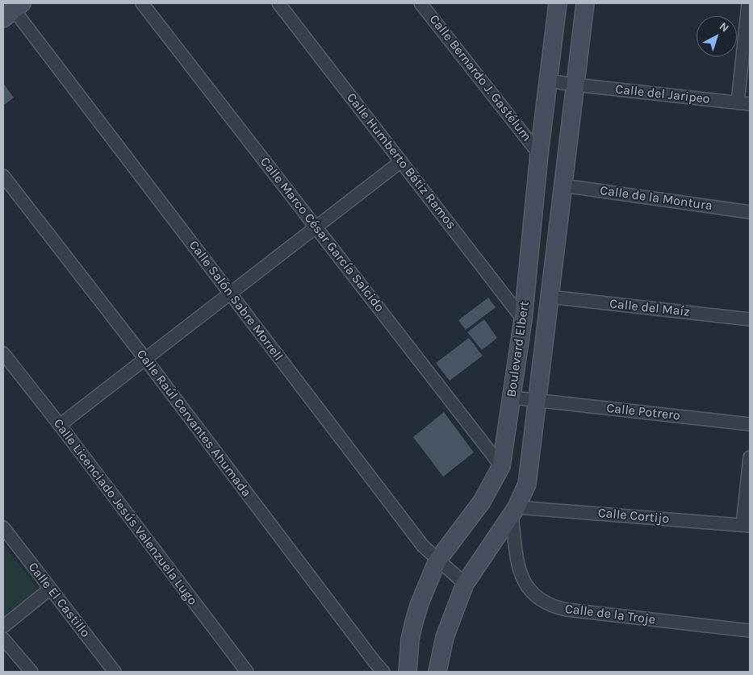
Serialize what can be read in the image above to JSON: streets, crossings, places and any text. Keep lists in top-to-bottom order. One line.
{"streets":{"street":["Calle Bernardo J. Gastélum","Calle del Jaripeo","Calle Humberto Bátiz Ramos","Calle de la Montura","Calle Marco César García Salcido","Calle Salón Sabre Morrell","Calle del Maíz","Boulevard Elbert","Calle Potrero","Calle Raúl Cervantes Ahumada","Calle Licenciado Jesús Valenzuela Lugo","Calle Cortijo","Calle El Castillo","Calle de la Troje"]},"crossings":[["Calle Bernardo J. Gastélum","Boulevard Elbert"],["Calle del Jaripeo","Boulevard Elbert"],["Calle Humberto Bátiz Ramos","Boulevard Elbert"],["Calle de la Montura","Boulevard Elbert"],["Calle Marco César García Salcido","Boulevard Elbert"],["Calle Salón Sabre Morrell","Boulevard Elbert"],["Calle del Maíz","Boulevard Elbert"],["Boulevard Elbert","Calle Potrero"],["Boulevard Elbert","Calle Cortijo"],["Boulevard Elbert","Calle de la Troje"],["Calle Cortijo","Calle de la Troje"]],"north":"top right"}
